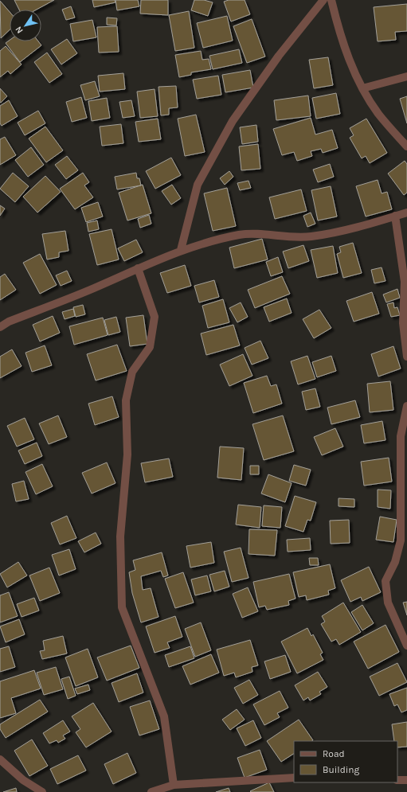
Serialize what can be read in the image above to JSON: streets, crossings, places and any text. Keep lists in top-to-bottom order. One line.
{"legend":["Road","Building"],"north":"bottom left"}
